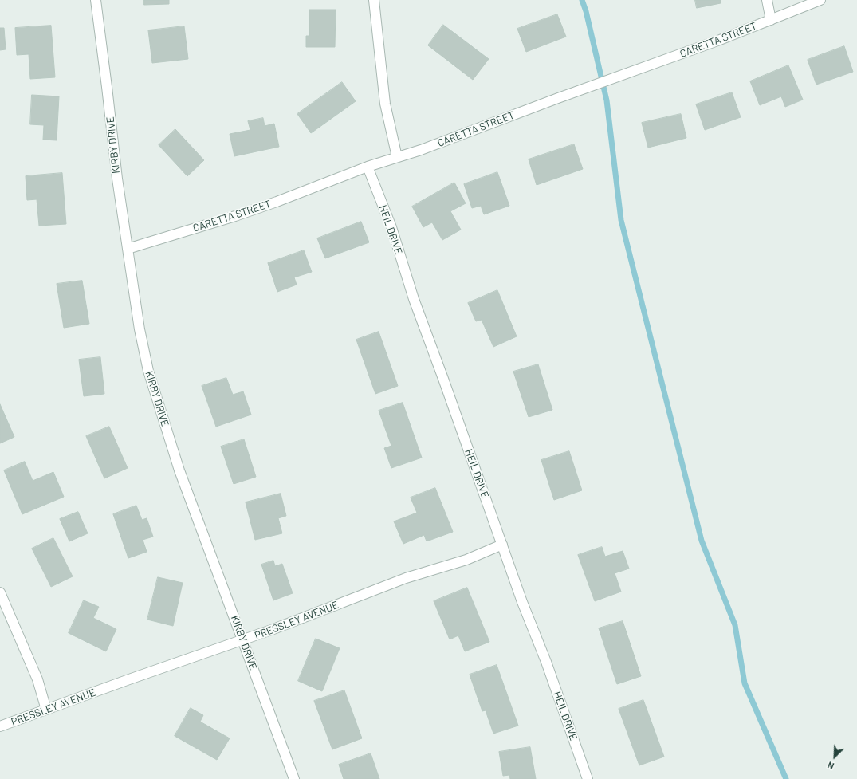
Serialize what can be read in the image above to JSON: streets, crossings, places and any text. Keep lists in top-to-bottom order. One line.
{"streets":{"street":["CARETTA STREET","KIRBY DRIVE","HEIL DRIVE","PRESSLEY AVENUE"]},"crossings":[["CARETTA STREET","KIRBY DRIVE"],["CARETTA STREET","HEIL DRIVE"],["KIRBY DRIVE","PRESSLEY AVENUE"],["HEIL DRIVE","PRESSLEY AVENUE"]],"north":"bottom left"}
